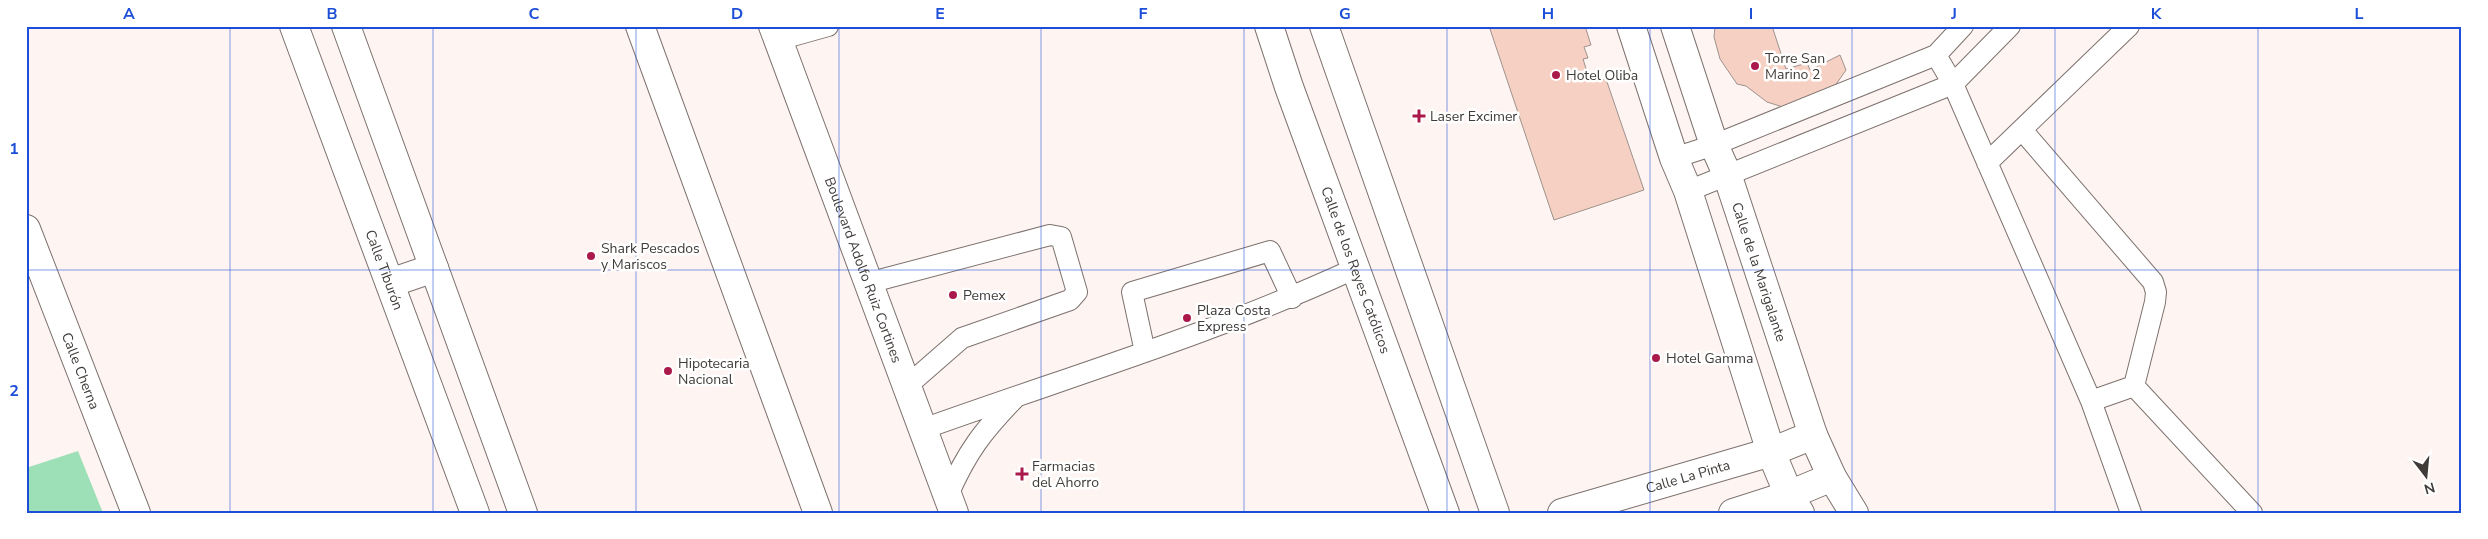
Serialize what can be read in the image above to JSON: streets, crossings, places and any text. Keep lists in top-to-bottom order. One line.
{"streets":{"street":["Calle Tiburón","Boulevard Adolfo Ruiz Cortines","Calle de los Reyes Católicos","Calle de la Marigalante","Calle Cherna","Calle La Pinta"]},"crossings":[["Calle de la Marigalante","Calle La Pinta"]],"places":{"other":["Torre San Marino 2","Hotel Oliba","Shark Pescados y Mariscos","Pemex","Plaza Costa Express","Hotel Gamma","Hipotecaria Nacional"],"health":["Laser Excimer","Farmacias del Ahorro"]},"north":"bottom","grid":{"columns":["A","B","C","D","E","F","G","H","I","J","K","L"],"rows":["1","2"]}}
